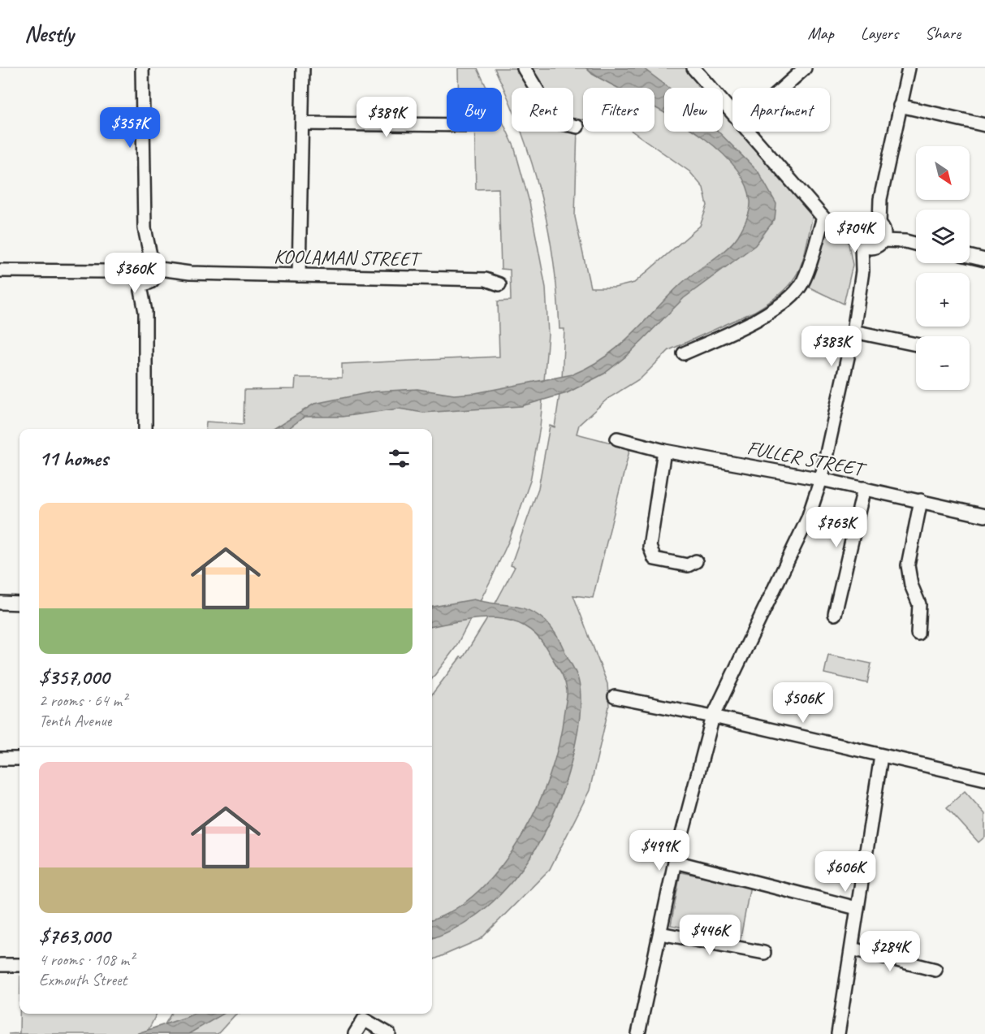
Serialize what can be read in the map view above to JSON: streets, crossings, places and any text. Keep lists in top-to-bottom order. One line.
{"streets":{"street":["KOOLAMAN STREET","FULLER STREET"]},"north":"bottom right","page":{"header":"Nestly","nav":["Map","Layers","Share"],"chip":["Buy","Rent","Filters","New","Apartment"],"price":["$389K","$357K","$704K","$360K","$383K","$763K","$506K","$499K","$606K","$446K","$284K"],"map_buttons":["+","−"],"heading":"11 homes","list":[{"name":"$357,000","note":"2 rooms · 64 m² · Tenth Avenue"},{"name":"$763,000","note":"4 rooms · 108 m² · Exmouth Street"}]}}
